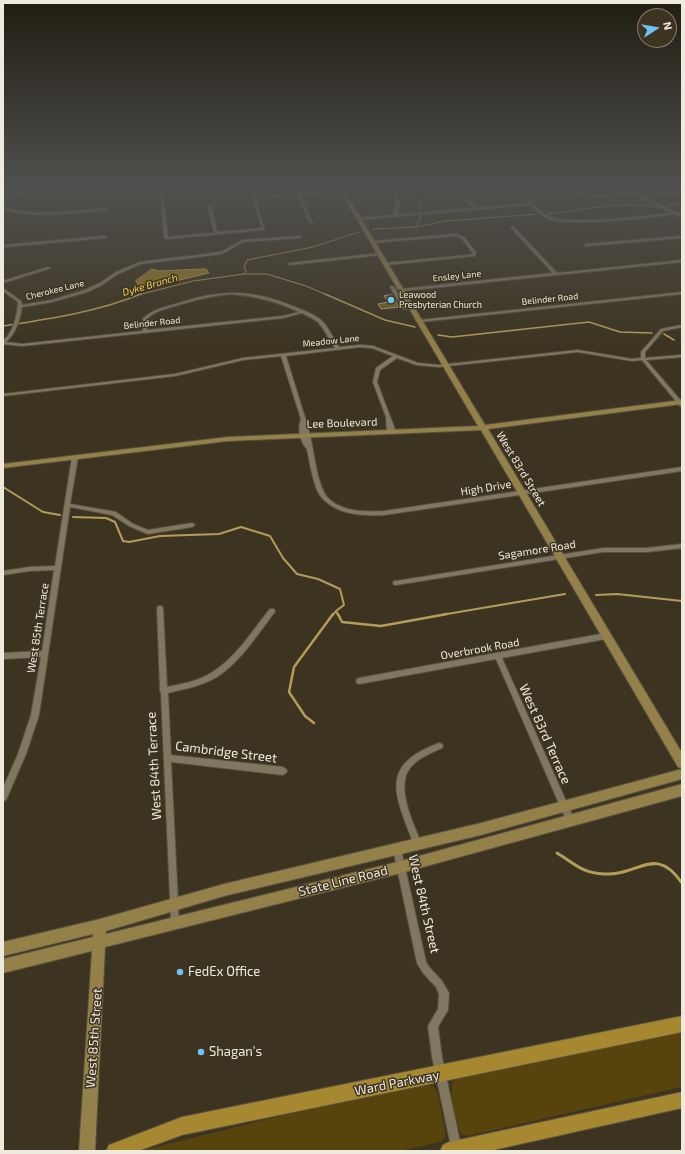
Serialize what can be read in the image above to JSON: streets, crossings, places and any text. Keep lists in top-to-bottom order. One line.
{"streets":{"main road":["Ward Parkway"],"street":["Ensley Lane","Cherokee Lane","Belinder Road","Meadow Lane","Lee Boulevard","West 83rd Street","High Drive","Sagamore Road","West 85th Terrace","Overbrook Road","West 83rd Terrace","Cambridge Street","West 84th Terrace","State Line Road","West 84th Street","West 85th Street"]},"crossings":[["Ensley Lane","West 83rd Street"],["Belinder Road","West 83rd Street"],["Meadow Lane","West 83rd Street"],["Lee Boulevard","West 83rd Street"],["Lee Boulevard","High Drive"],["Lee Boulevard","West 85th Terrace"],["West 83rd Street","High Drive"],["West 83rd Street","Sagamore Road"],["West 83rd Street","Overbrook Road"],["Overbrook Road","West 83rd Terrace"],["West 83rd Terrace","State Line Road"],["Cambridge Street","West 84th Terrace"],["West 84th Terrace","State Line Road"],["State Line Road","West 84th Street"],["State Line Road","West 85th Street"],["West 84th Street","Ward Parkway"]],"water":["Dyke Branch"],"places":["Leawood Presbyterian Church","FedEx Office","Shagan's"],"north":"right"}
